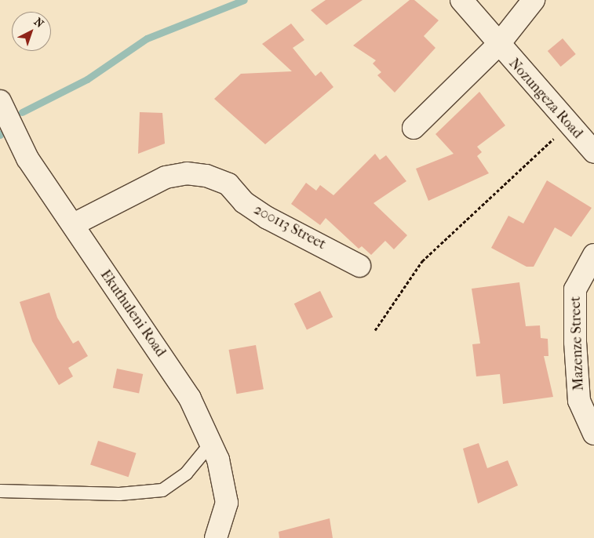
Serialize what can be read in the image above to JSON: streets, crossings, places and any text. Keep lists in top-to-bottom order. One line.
{"streets":{"street":["Nozungeza Road","200113 Street","Ekuthuleni Road","Mazenze Street"]},"crossings":[["200113 Street","Ekuthuleni Road"]],"north":"top right"}
